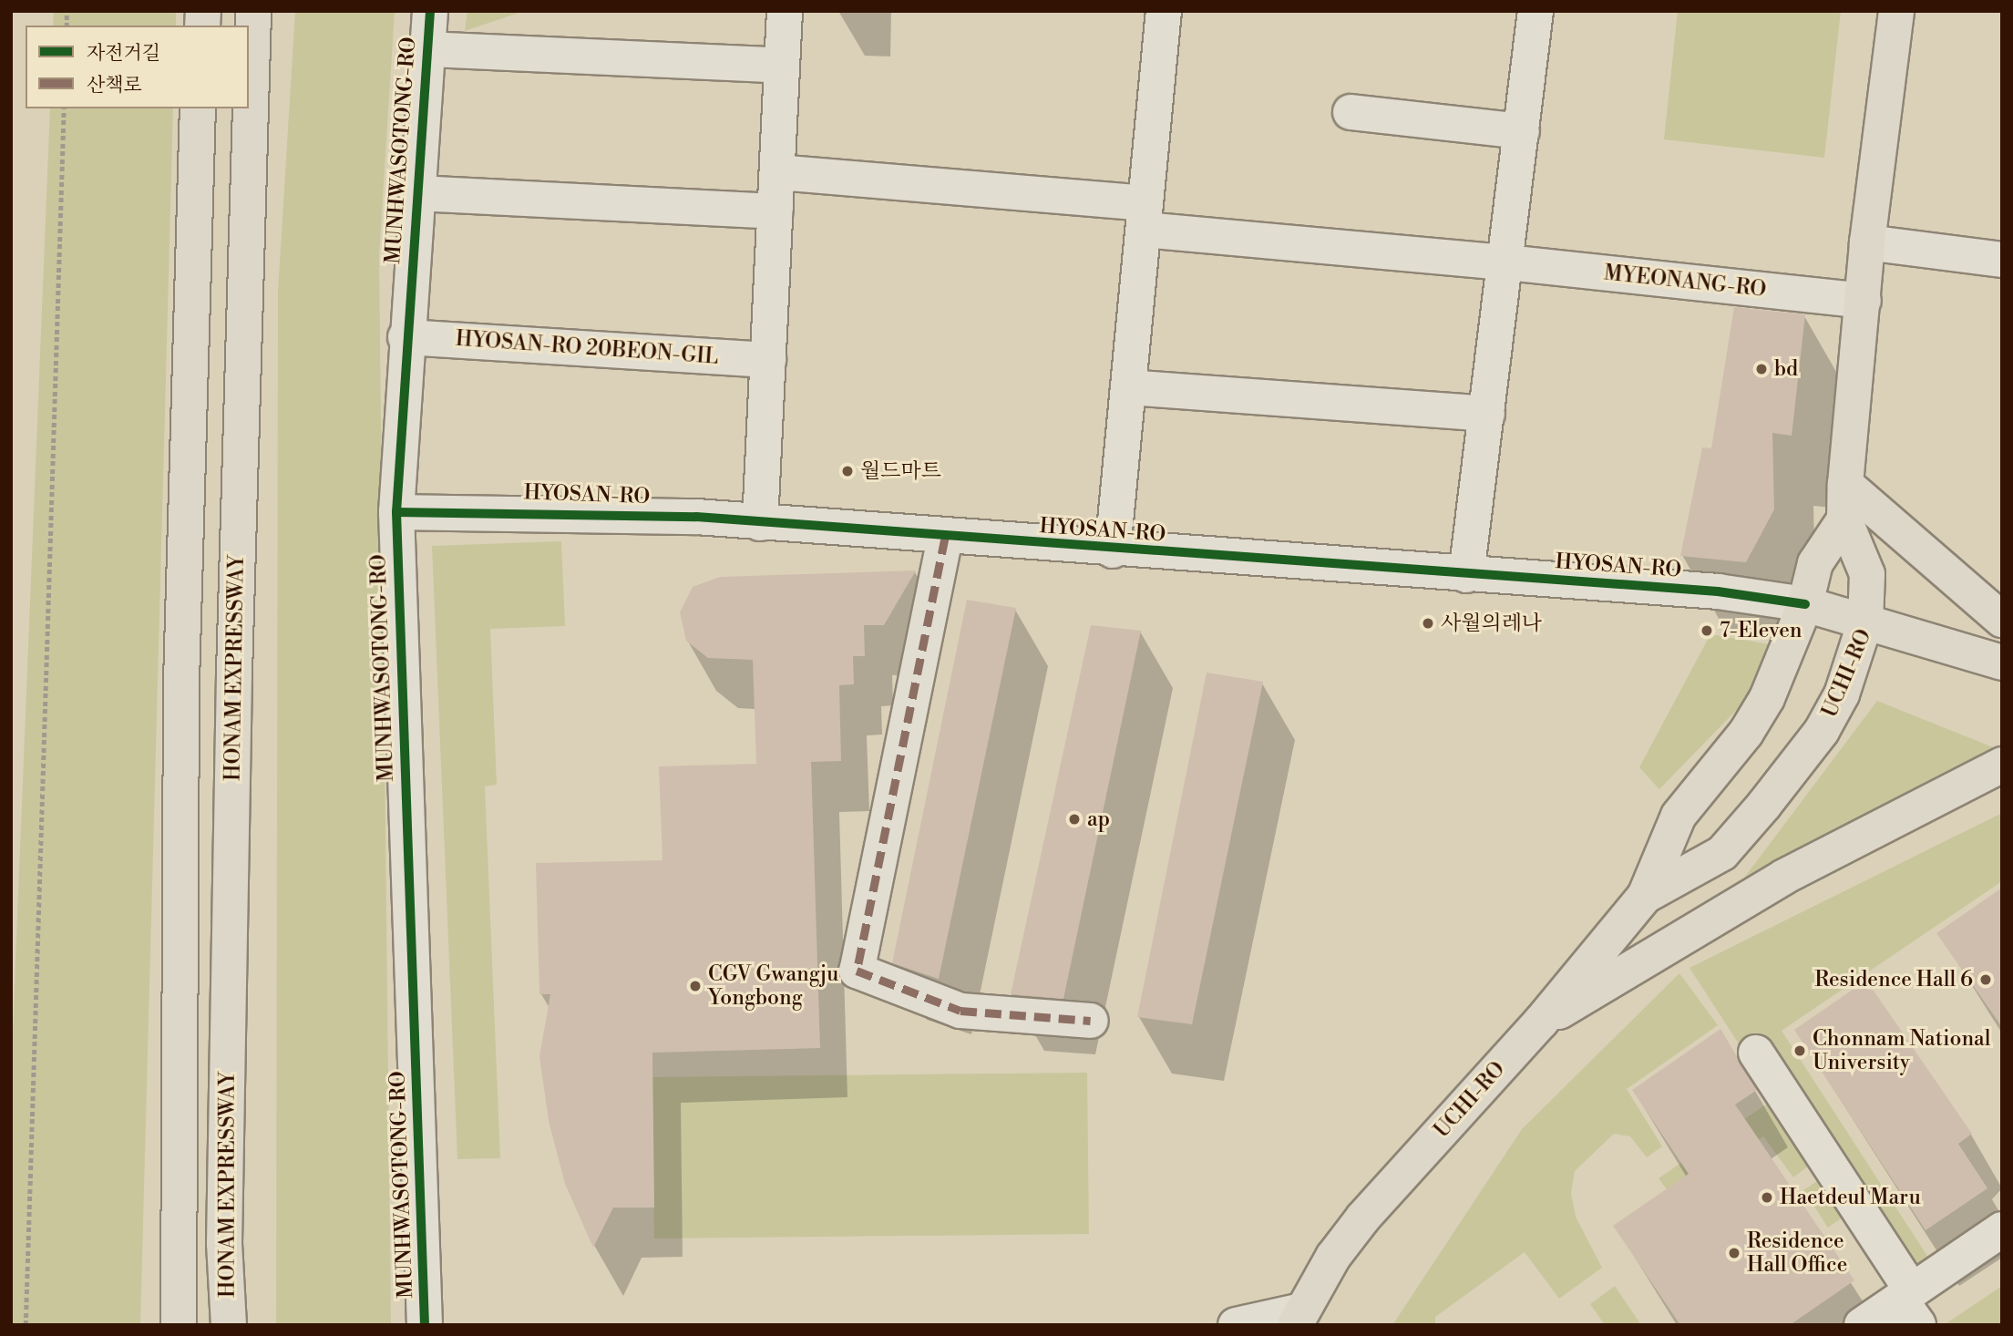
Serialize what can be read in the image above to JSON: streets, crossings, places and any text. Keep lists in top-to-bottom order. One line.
{"streets":{"main road":["HONAM EXPRESSWAY","UCHI-RO"],"street":["MUNHWASOTONG-RO","MYEONANG-RO","HYOSAN-RO 20BEON-GIL","HYOSAN-RO"]},"crossings":[["MUNHWASOTONG-RO","HYOSAN-RO 20BEON-GIL"],["MUNHWASOTONG-RO","HYOSAN-RO"],["HYOSAN-RO","UCHI-RO"]],"places":["bd","월드마트","사월의레나","7-Eleven","ap","Residence Hall 6","CGV Gwangju Yongbong","Chonnam National University","Haetdeul Maru","Residence Hall Office"],"legend":["자전거길","산책로"]}
